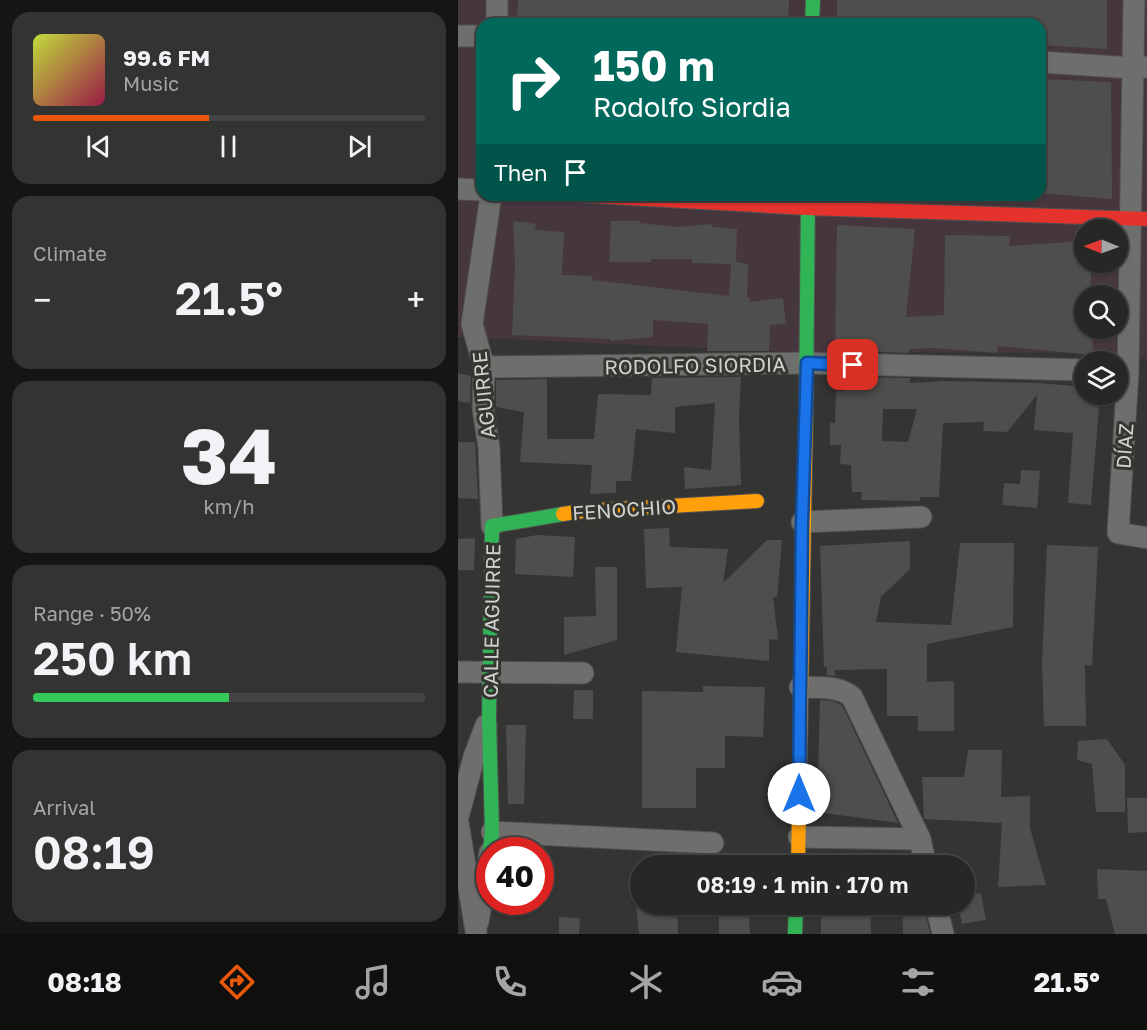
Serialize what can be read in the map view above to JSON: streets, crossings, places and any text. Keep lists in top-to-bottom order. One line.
{"streets":{"street":["RODOLFO SIORDIA","AGUIRRE","DÍAZ","FENOCHIO","CALLE AGUIRRE"]},"crossings":[["RODOLFO SIORDIA","AGUIRRE"],["AGUIRRE","FENOCHIO"],["AGUIRRE","CALLE AGUIRRE"],["FENOCHIO","CALLE AGUIRRE"]],"north":"left","page":{"turn":["150 m","Rodolfo Siordia"],"song":["99.6 FM","Music"],"then":"Then","tile":["Climate",["34","km/h"],["Range · 50%","250 km"],["Arrival","08:19"]],"heat":["−","21.5°","+"],"limit":"40","trip":"08:19 · 1 min · 170 m","tabs":["08:18","21.5°"]}}
